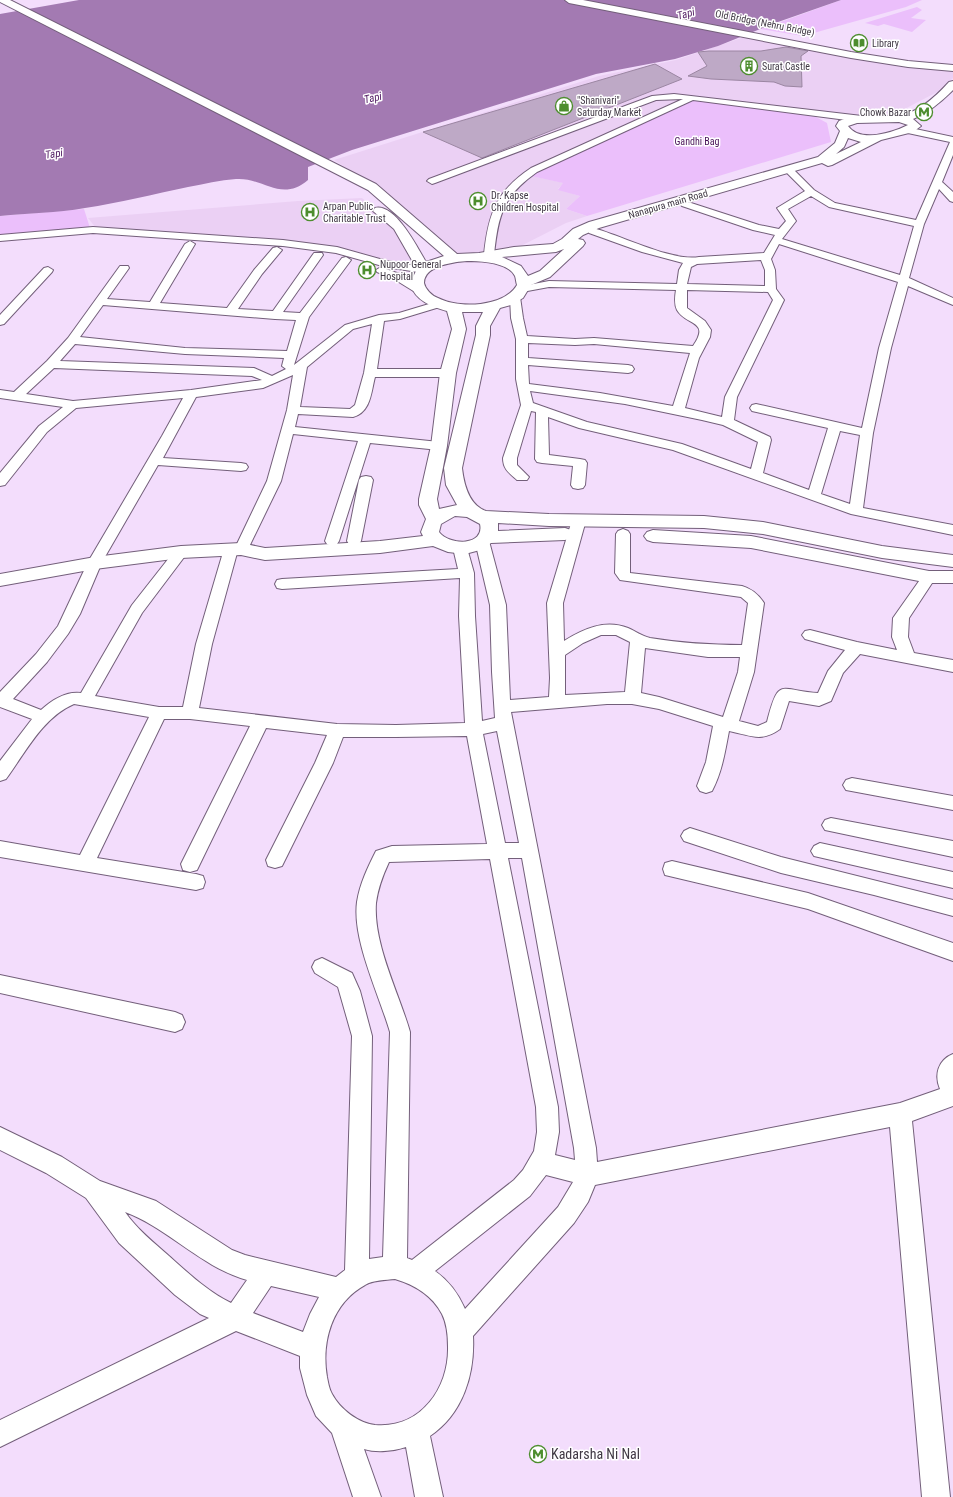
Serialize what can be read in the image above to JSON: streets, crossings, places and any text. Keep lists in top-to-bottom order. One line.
{"streets":{"main road":["Old Bridge (Nehru Bridge)","Nanapura main Road"]},"water":["Tapi"],"parks":["Gandhi Bag"],"places":{"library":["Library"],"building":["Surat Castle"],"shop":["\"Shanivari\" Saturday Market"],"metro station":["Chowk Bazar","Kadarsha Ni Nal"],"hospital":["Dr. Kapse Children Hospital","Arpan Public Charitable Trust","Nupoor General Hospital"]}}
